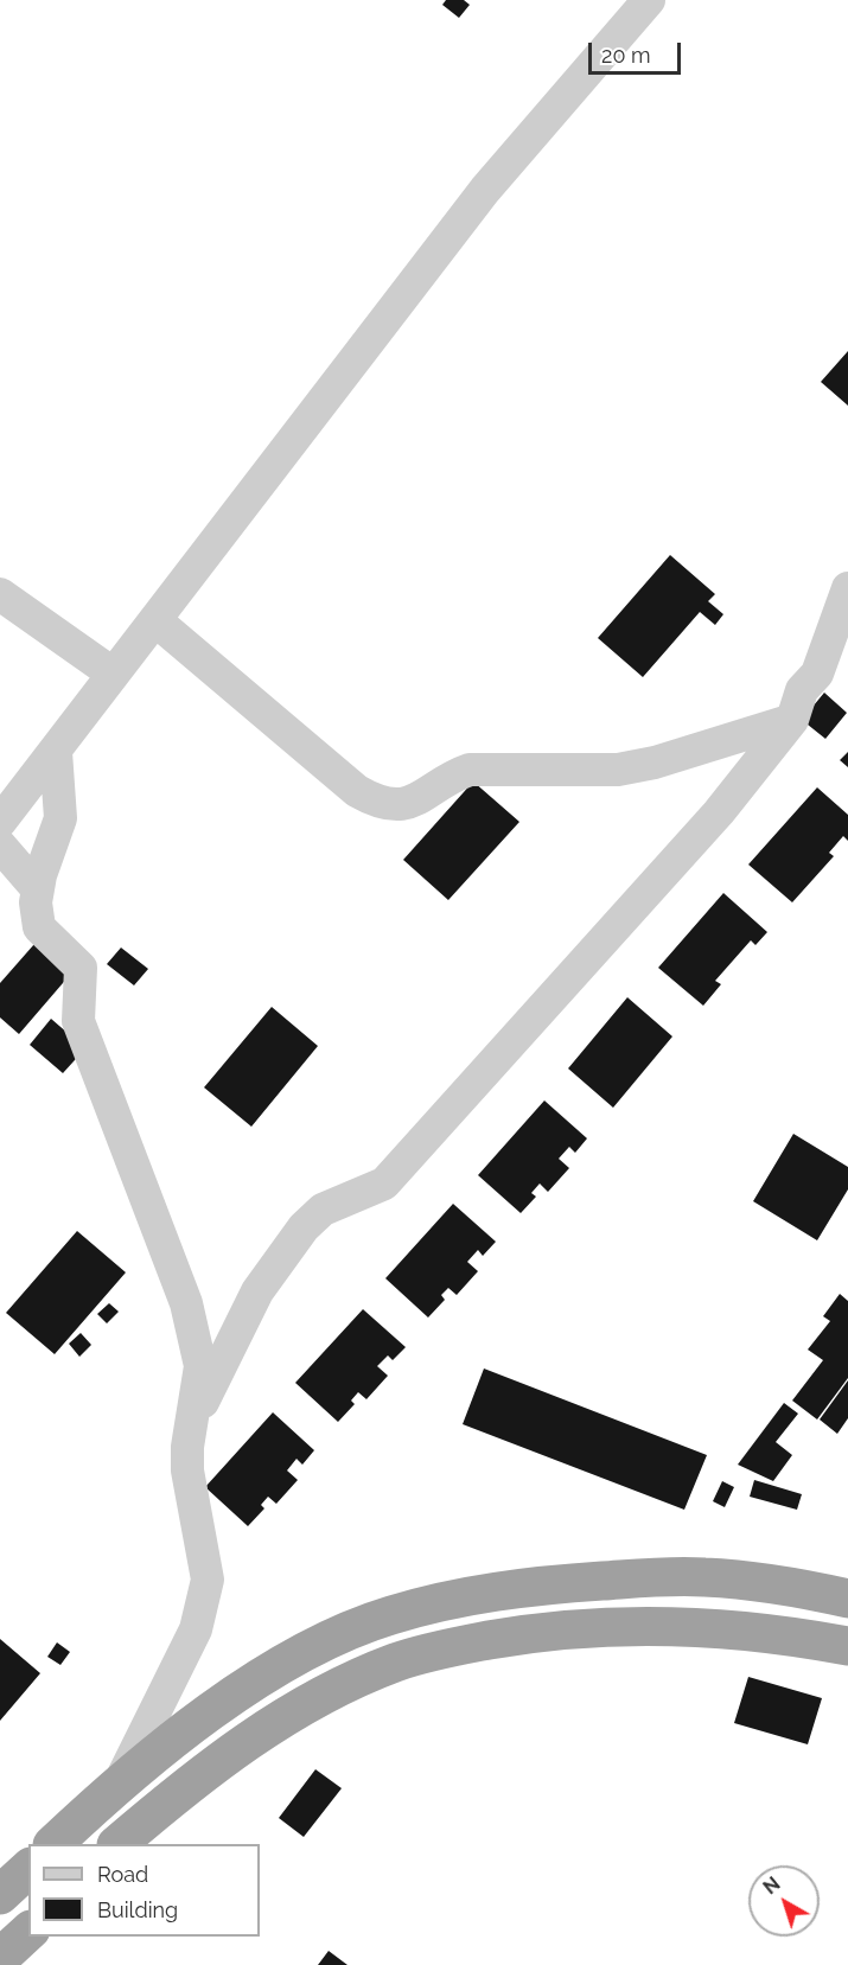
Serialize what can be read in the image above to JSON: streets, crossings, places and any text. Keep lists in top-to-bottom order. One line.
{"legend":["Road","Building"],"scale_bar":"20 m","north":"top left"}
